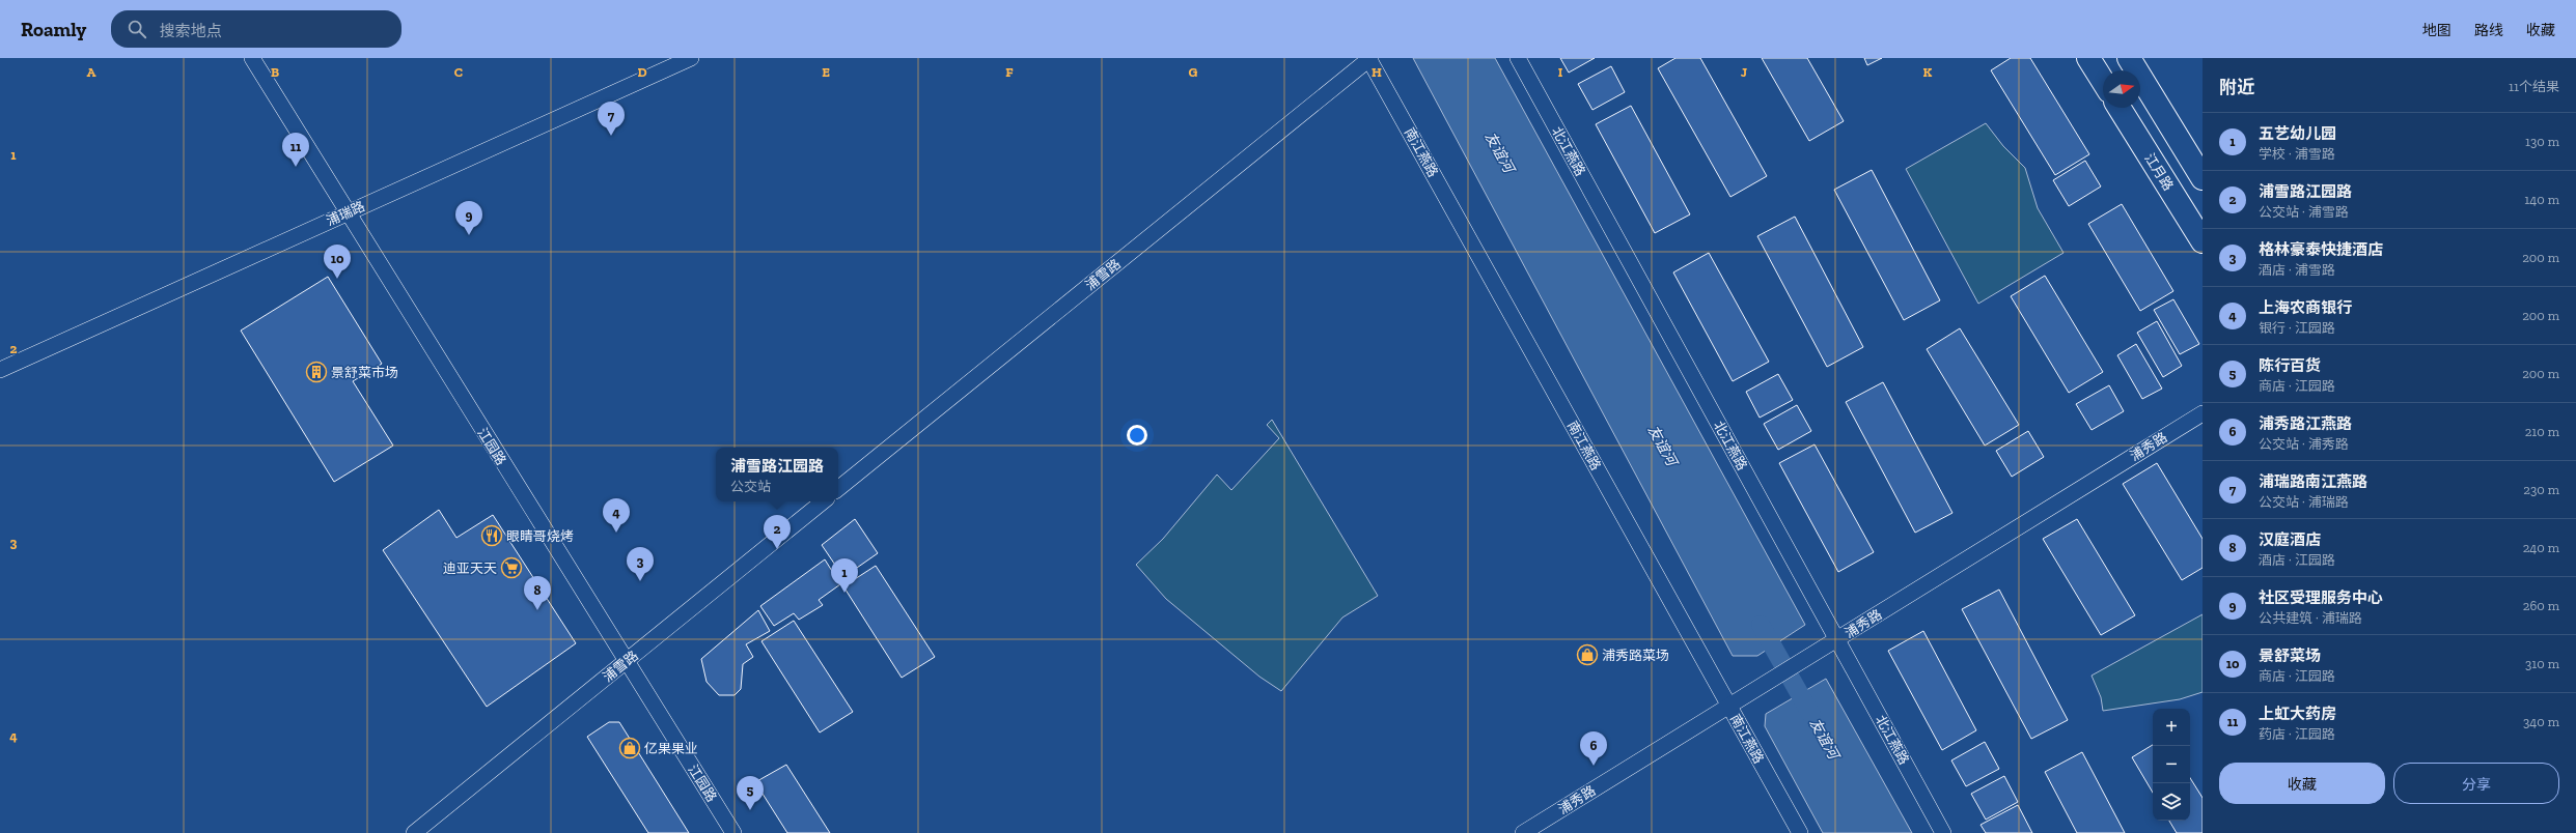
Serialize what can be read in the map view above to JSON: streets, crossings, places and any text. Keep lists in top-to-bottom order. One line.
{"streets":{"street":["北江燕路","南江燕路","江月路","浦瑞路","浦雪路","江园路","浦秀路"]},"crossings":[["北江燕路","浦秀路"],["南江燕路","浦雪路"],["南江燕路","浦秀路"],["浦瑞路","江园路"],["浦雪路","江园路"]],"water":["友谊河"],"places":{"building":["景舒菜市场"],"restaurant":["眼睛哥烧烤"],"supermarket":["迪亚天天"],"shop":["浦秀路菜场","亿果果业"]},"north":"right","page":{"header":"Roamly","search":"搜索地点","nav":["地图","路线","收藏"],"heading":["附近","11个结果"],"pins":["7","11","9","10","4","2","3","1","8","6","5"],"list":[{"mark":"1","name":"五艺幼儿园","note":"学校 · 浦雪路","value":"130 m"},{"mark":"2","name":"浦雪路江园路","note":"公交站 · 浦雪路","value":"140 m"},{"mark":"3","name":"格林豪泰快捷酒店","note":"酒店 · 浦雪路","value":"200 m"},{"mark":"4","name":"上海农商银行","note":"银行 · 江园路","value":"200 m"},{"mark":"5","name":"陈行百货","note":"商店 · 江园路","value":"200 m"},{"mark":"6","name":"浦秀路江燕路","note":"公交站 · 浦秀路","value":"210 m"},{"mark":"7","name":"浦瑞路南江燕路","note":"公交站 · 浦瑞路","value":"230 m"},{"mark":"8","name":"汉庭酒店","note":"酒店 · 江园路","value":"240 m"},{"mark":"9","name":"社区受理服务中心","note":"公共建筑 · 浦瑞路","value":"260 m"},{"mark":"10","name":"景舒菜场","note":"商店 · 江园路","value":"310 m"},{"mark":"11","name":"上虹大药房","note":"药店 · 江园路","value":"340 m"}],"popup":["浦雪路江园路","公交站"],"map_buttons":["+","−"],"buttons":["收藏","分享"]},"grid":{"columns":["A","B","C","D","E","F","G","H","I","J","K"],"rows":["1","2","3","4"]}}
